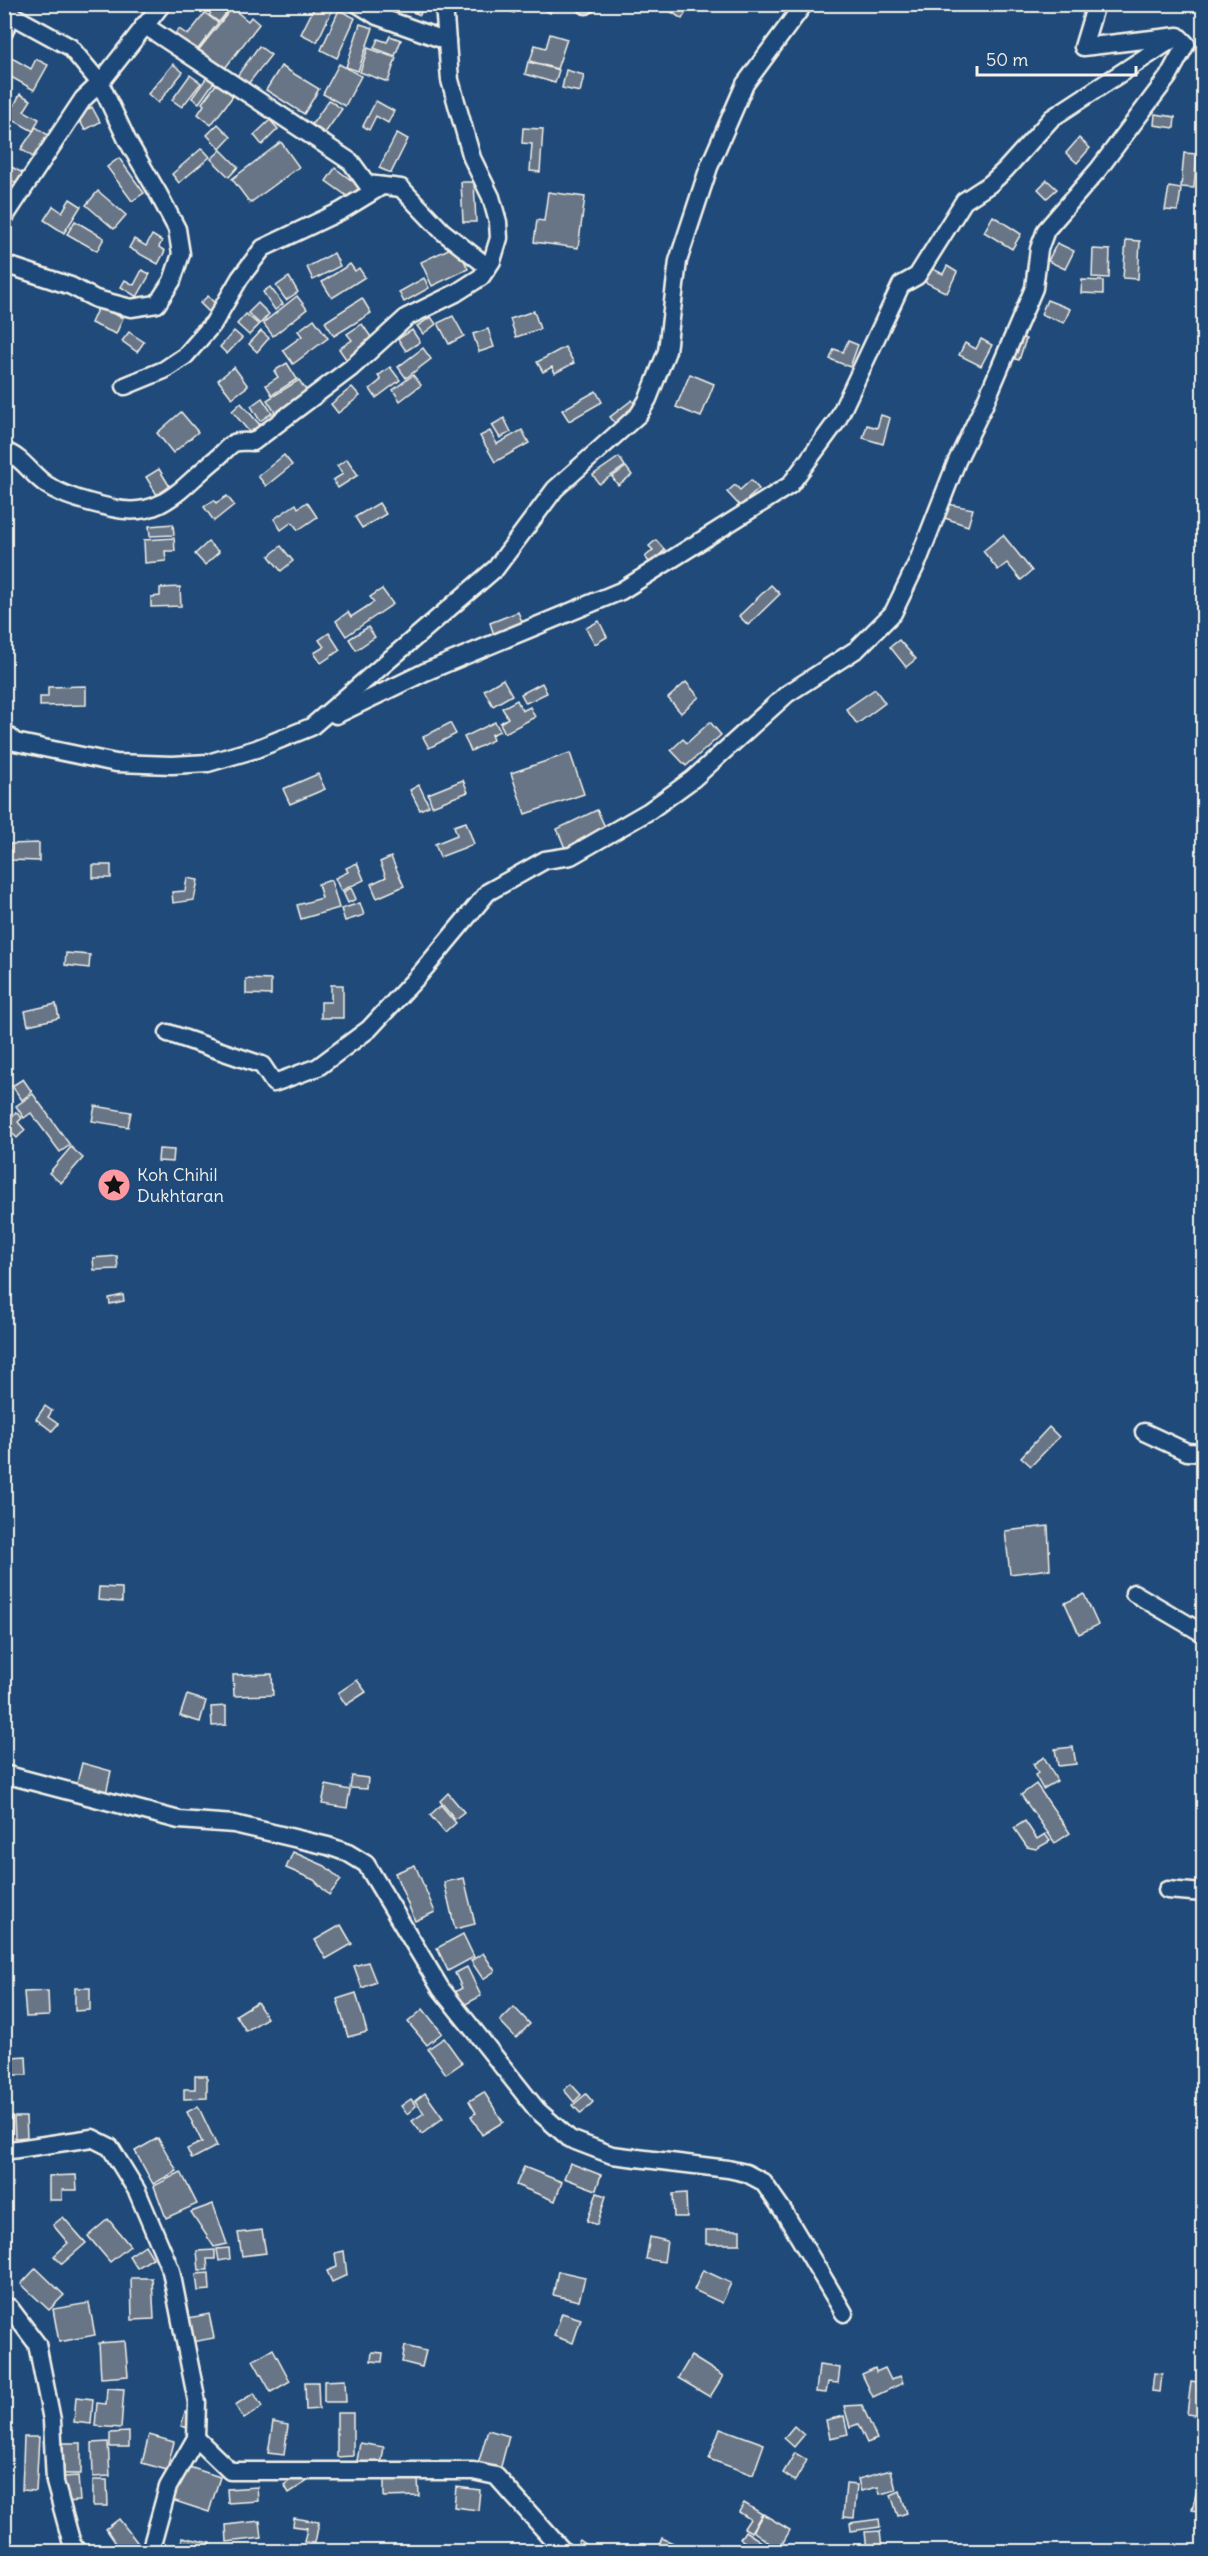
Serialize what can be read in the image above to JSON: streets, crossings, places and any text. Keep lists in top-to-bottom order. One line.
{"places":{"place":["Koh Chihil Dukhtaran"]},"scale_bar":"50 m"}
